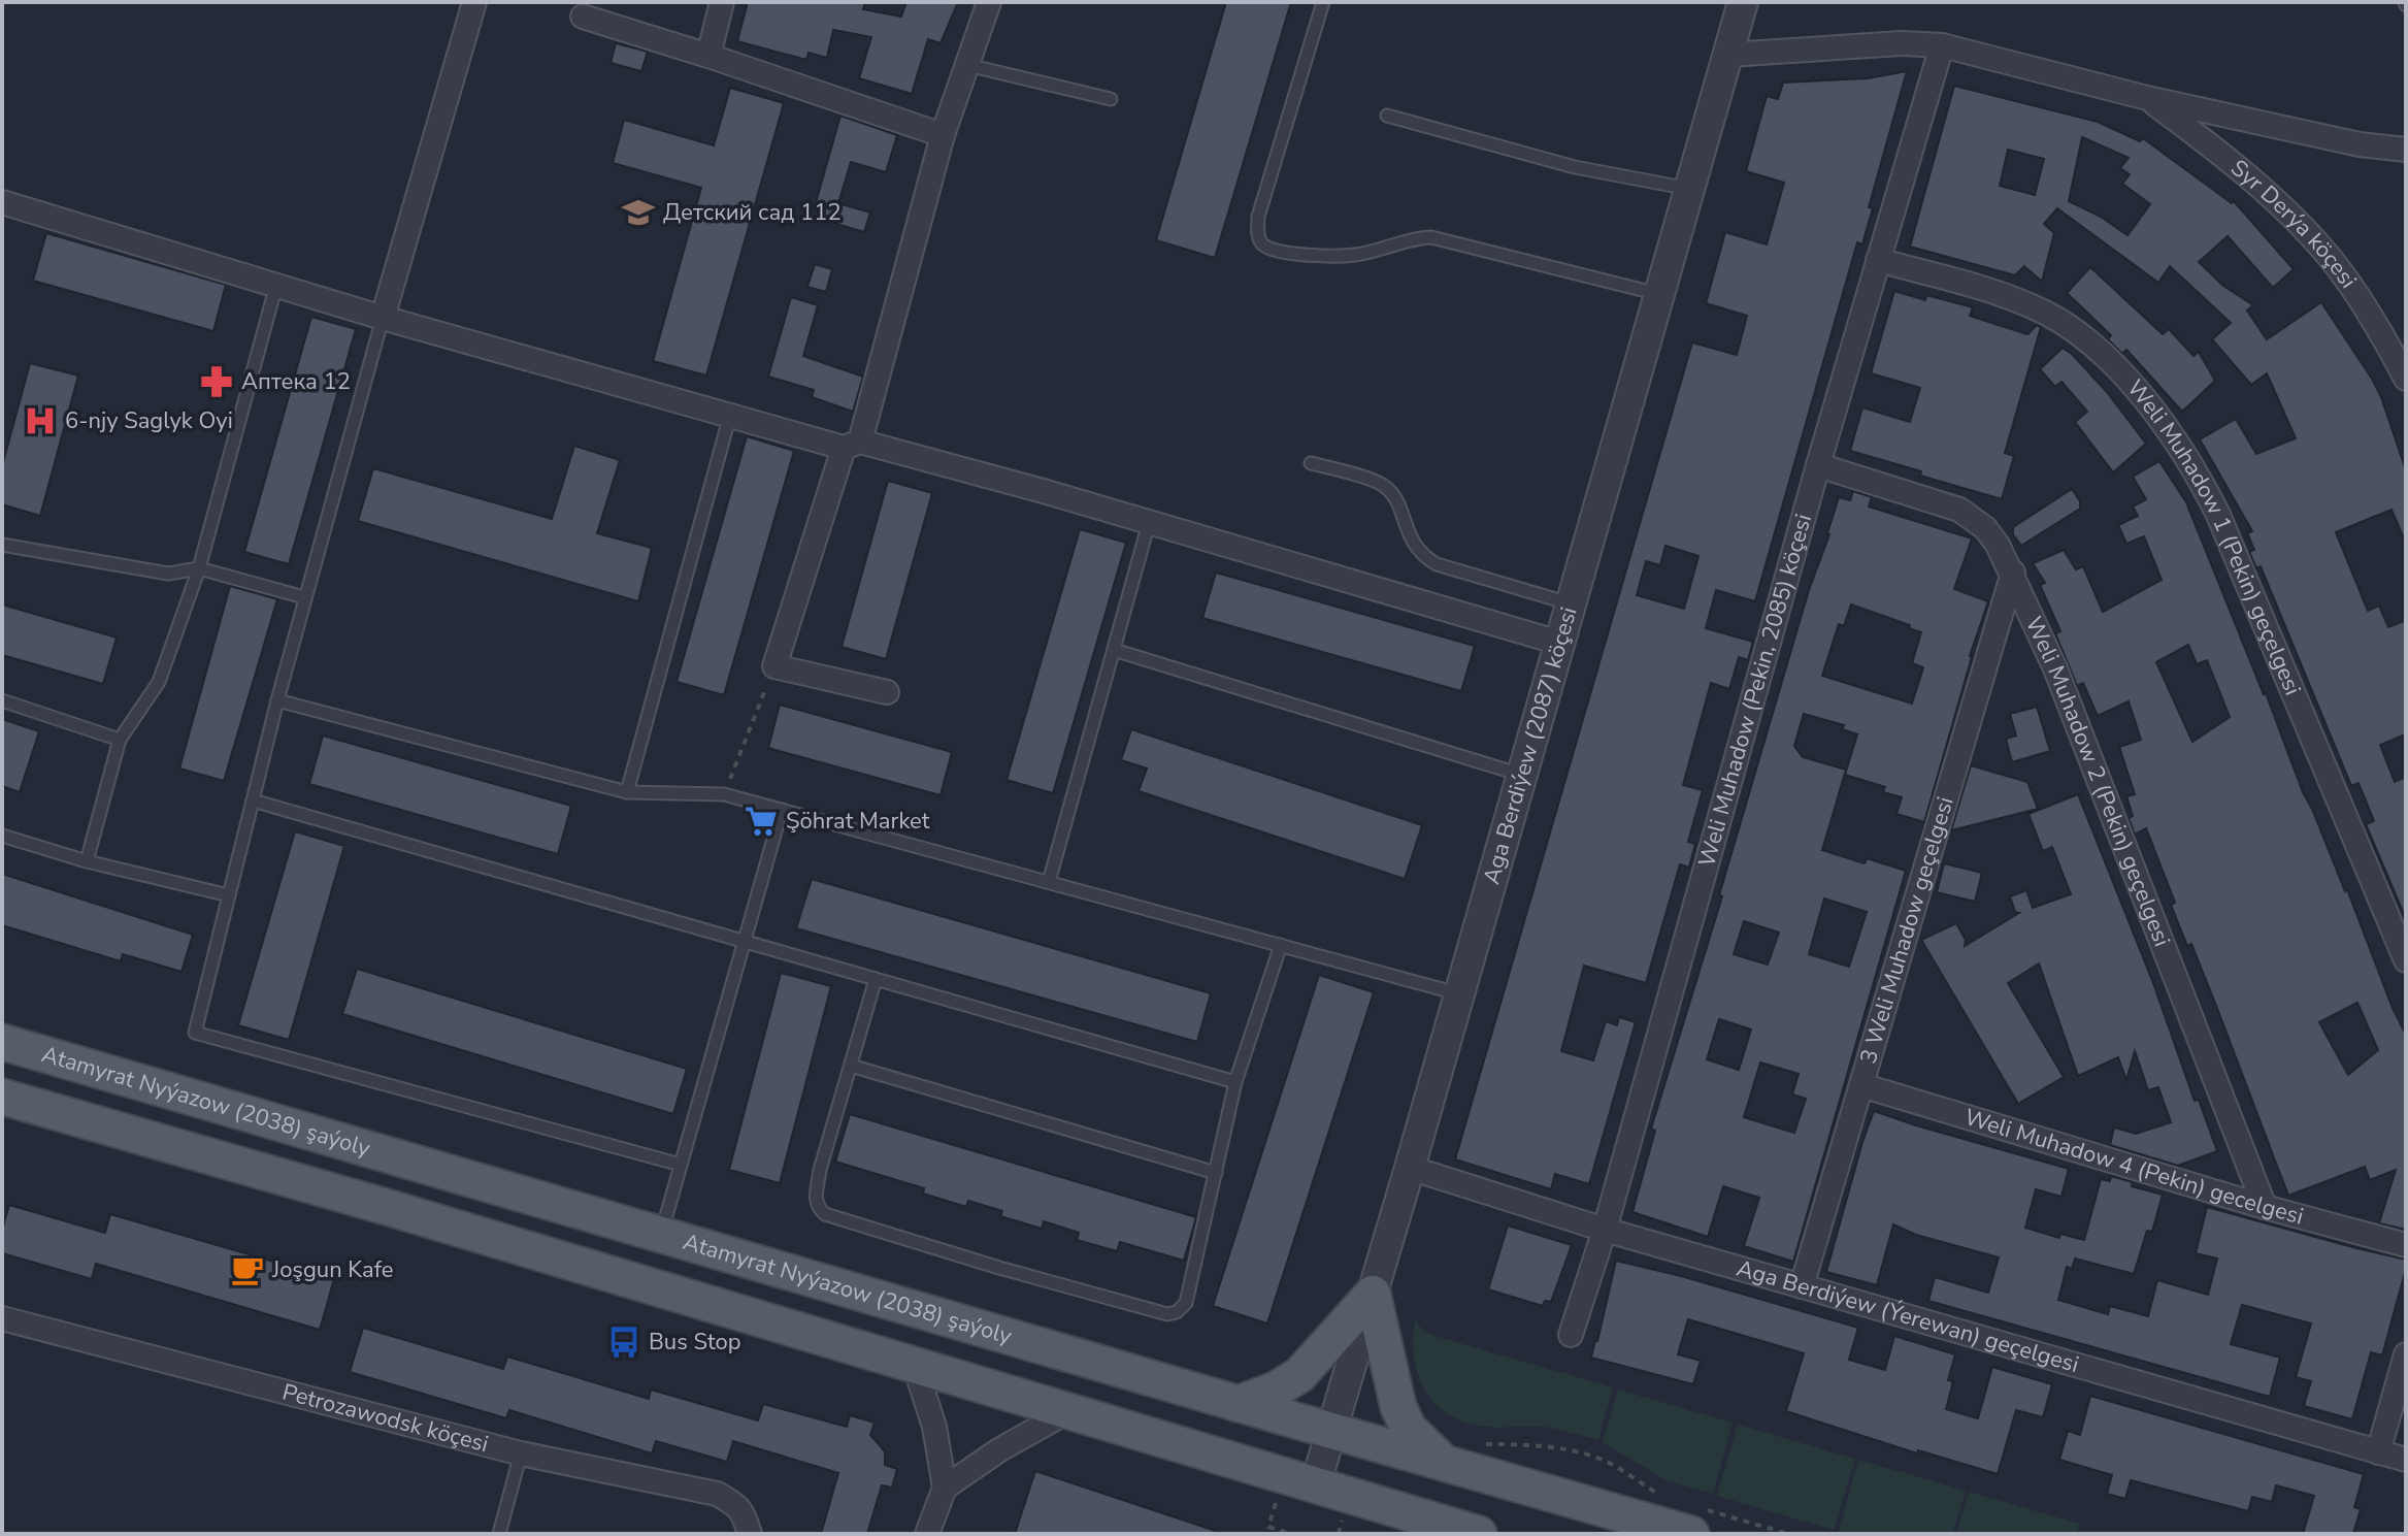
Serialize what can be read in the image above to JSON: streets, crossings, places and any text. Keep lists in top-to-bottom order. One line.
{"streets":{"main road":["Atamyrat Nyýazow (2038) şaýoly"],"street":["Syr Derýa köçesi","Weli Muhadow 1 (Pekin) geçelgesi","Weli Muhadow (Pekin, 2085) köçesi","Aga Berdiýew (2087) köçesi","Weli Muhadow 2 (Pekin) geçelgesi","3 Weli Muhadow geçelgesi","Weli Muhadow 4 (Pekin) gecelgesi","Aga Berdiýew (Ýerewan) geçelgesi","Petrozawodsk köçesi"]},"crossings":[["Weli Muhadow 1 (Pekin) geçelgesi","Weli Muhadow (Pekin, 2085) köçesi"],["Weli Muhadow (Pekin, 2085) köçesi","Weli Muhadow 2 (Pekin) geçelgesi"],["Weli Muhadow (Pekin, 2085) köçesi","Aga Berdiýew (Ýerewan) geçelgesi"],["Aga Berdiýew (2087) köçesi","Atamyrat Nyýazow (2038) şaýoly"],["Aga Berdiýew (2087) köçesi","Aga Berdiýew (Ýerewan) geçelgesi"],["Weli Muhadow 2 (Pekin) geçelgesi","3 Weli Muhadow geçelgesi"],["Weli Muhadow 2 (Pekin) geçelgesi","Weli Muhadow 4 (Pekin) gecelgesi"],["3 Weli Muhadow geçelgesi","Weli Muhadow 4 (Pekin) gecelgesi"],["3 Weli Muhadow geçelgesi","Aga Berdiýew (Ýerewan) geçelgesi"]],"places":{"school or university":["Детский сад 112"],"pharmacy":["Аптека 12"],"hospital":["6-njy Saglyk Oyi"],"supermarket":["Şöhrat Market"],"cafe":["Joşgun Kafe"],"bus stop":["Bus Stop"]}}
